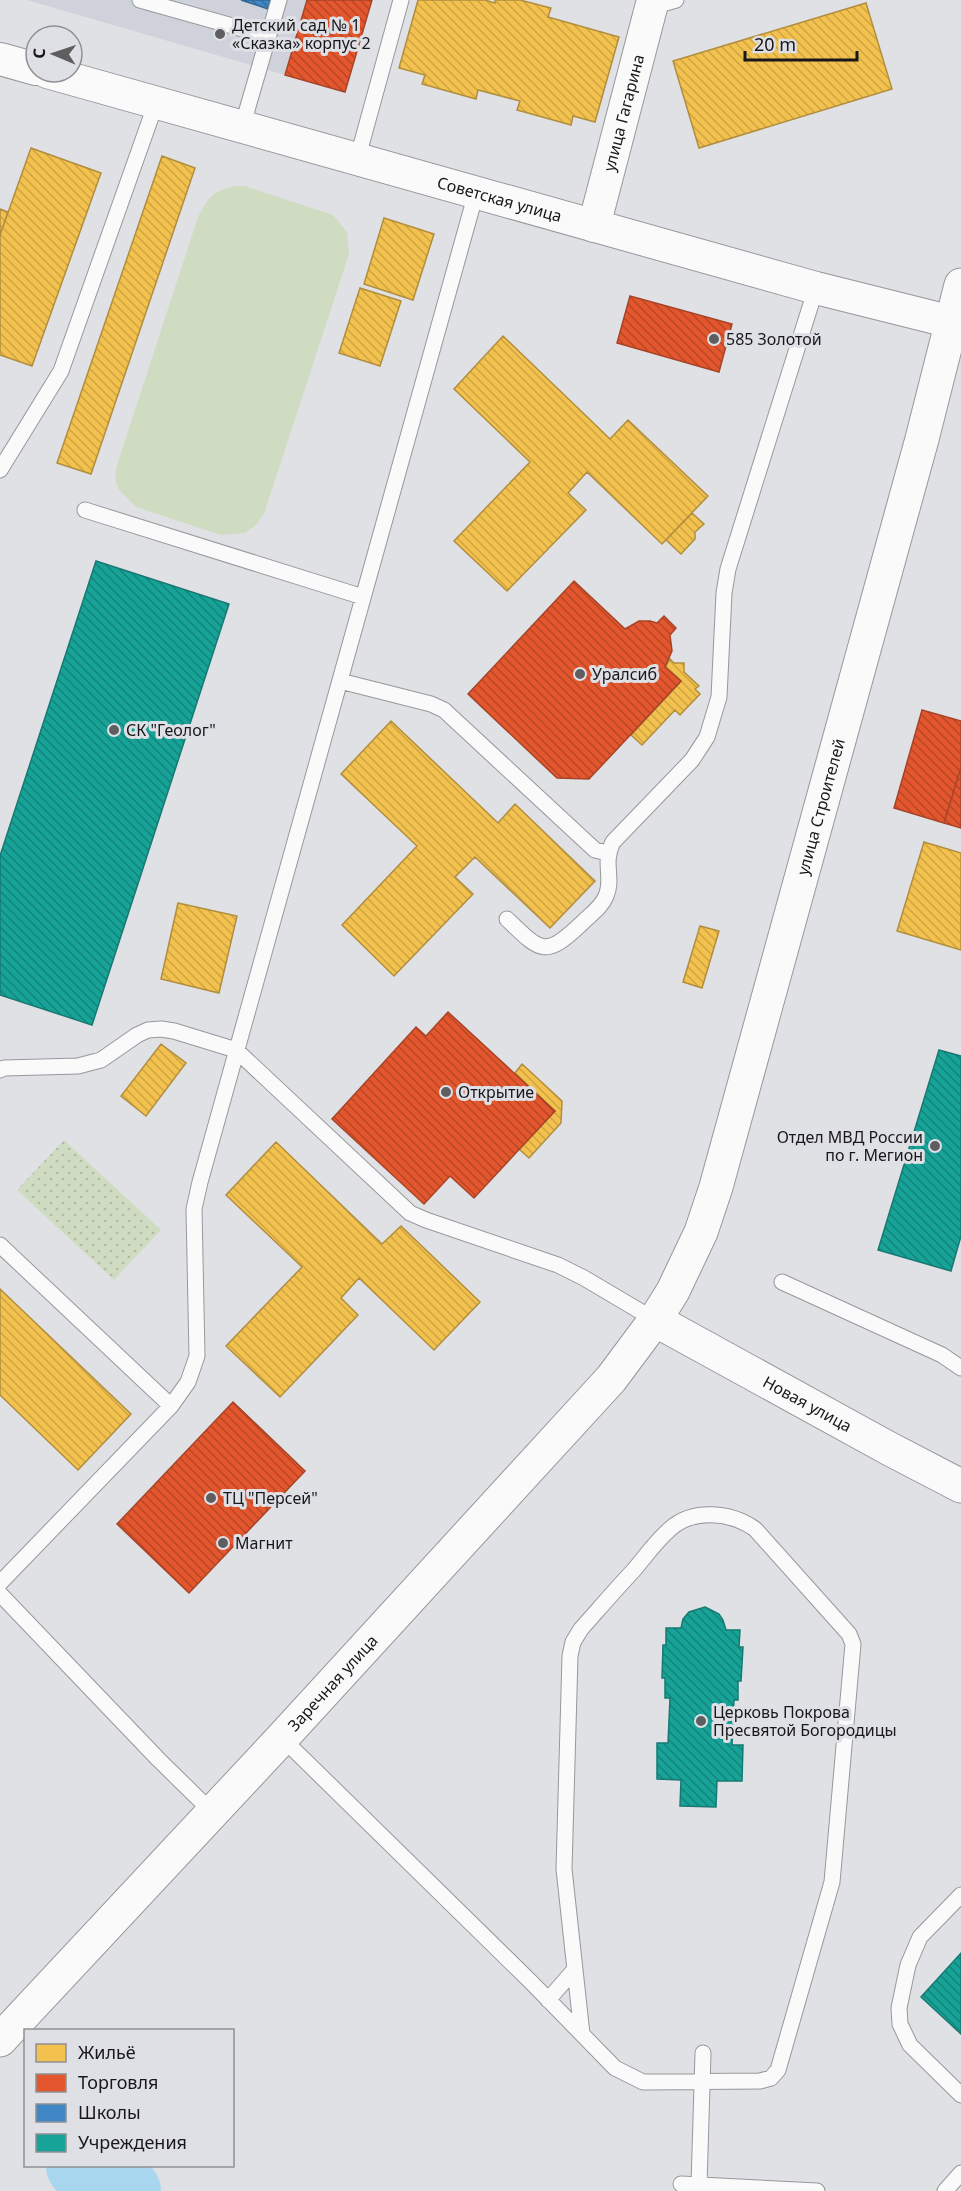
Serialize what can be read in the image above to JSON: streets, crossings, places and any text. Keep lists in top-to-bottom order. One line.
{"streets":{"main road":["улица Строителей","Новая улица","Заречная улица"],"street":["улица Гагарина","Советская улица"]},"crossings":[["улица Гагарина","Советская улица"],["Советская улица","улица Строителей"],["улица Строителей","Новая улица"],["улица Строителей","Заречная улица"],["Новая улица","Заречная улица"]],"places":["Детский сад № 1 «Сказка» корпус 2","585 Золотой","Уралсиб","СК \"Геолог\"","Открытие","Отдел МВД России по г. Мегион","ТЦ \"Персей\"","Магнит","Церковь Покрова Пресвятой Богородицы"],"legend":["Жильё","Торговля","Школы","Учреждения"],"scale_bar":"20 m","north":"left"}
